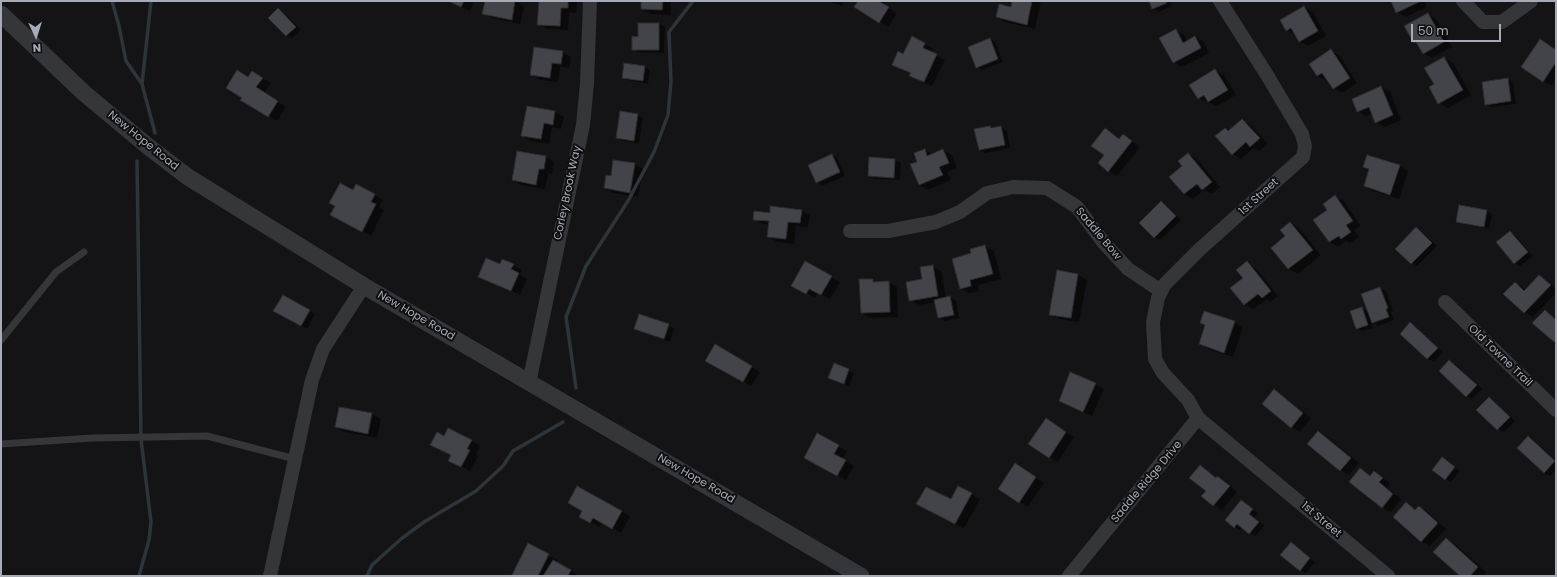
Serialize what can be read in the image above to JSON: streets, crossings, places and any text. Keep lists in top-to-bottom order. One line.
{"streets":{"street":["New Hope Road","Corley Brook Way","1st Street","Saddle Bow","Old Towne Trail","Saddle Ridge Drive"]},"crossings":[["New Hope Road","Corley Brook Way"],["1st Street","Saddle Bow"],["1st Street","Saddle Ridge Drive"]],"scale_bar":"50 m","north":"bottom"}
